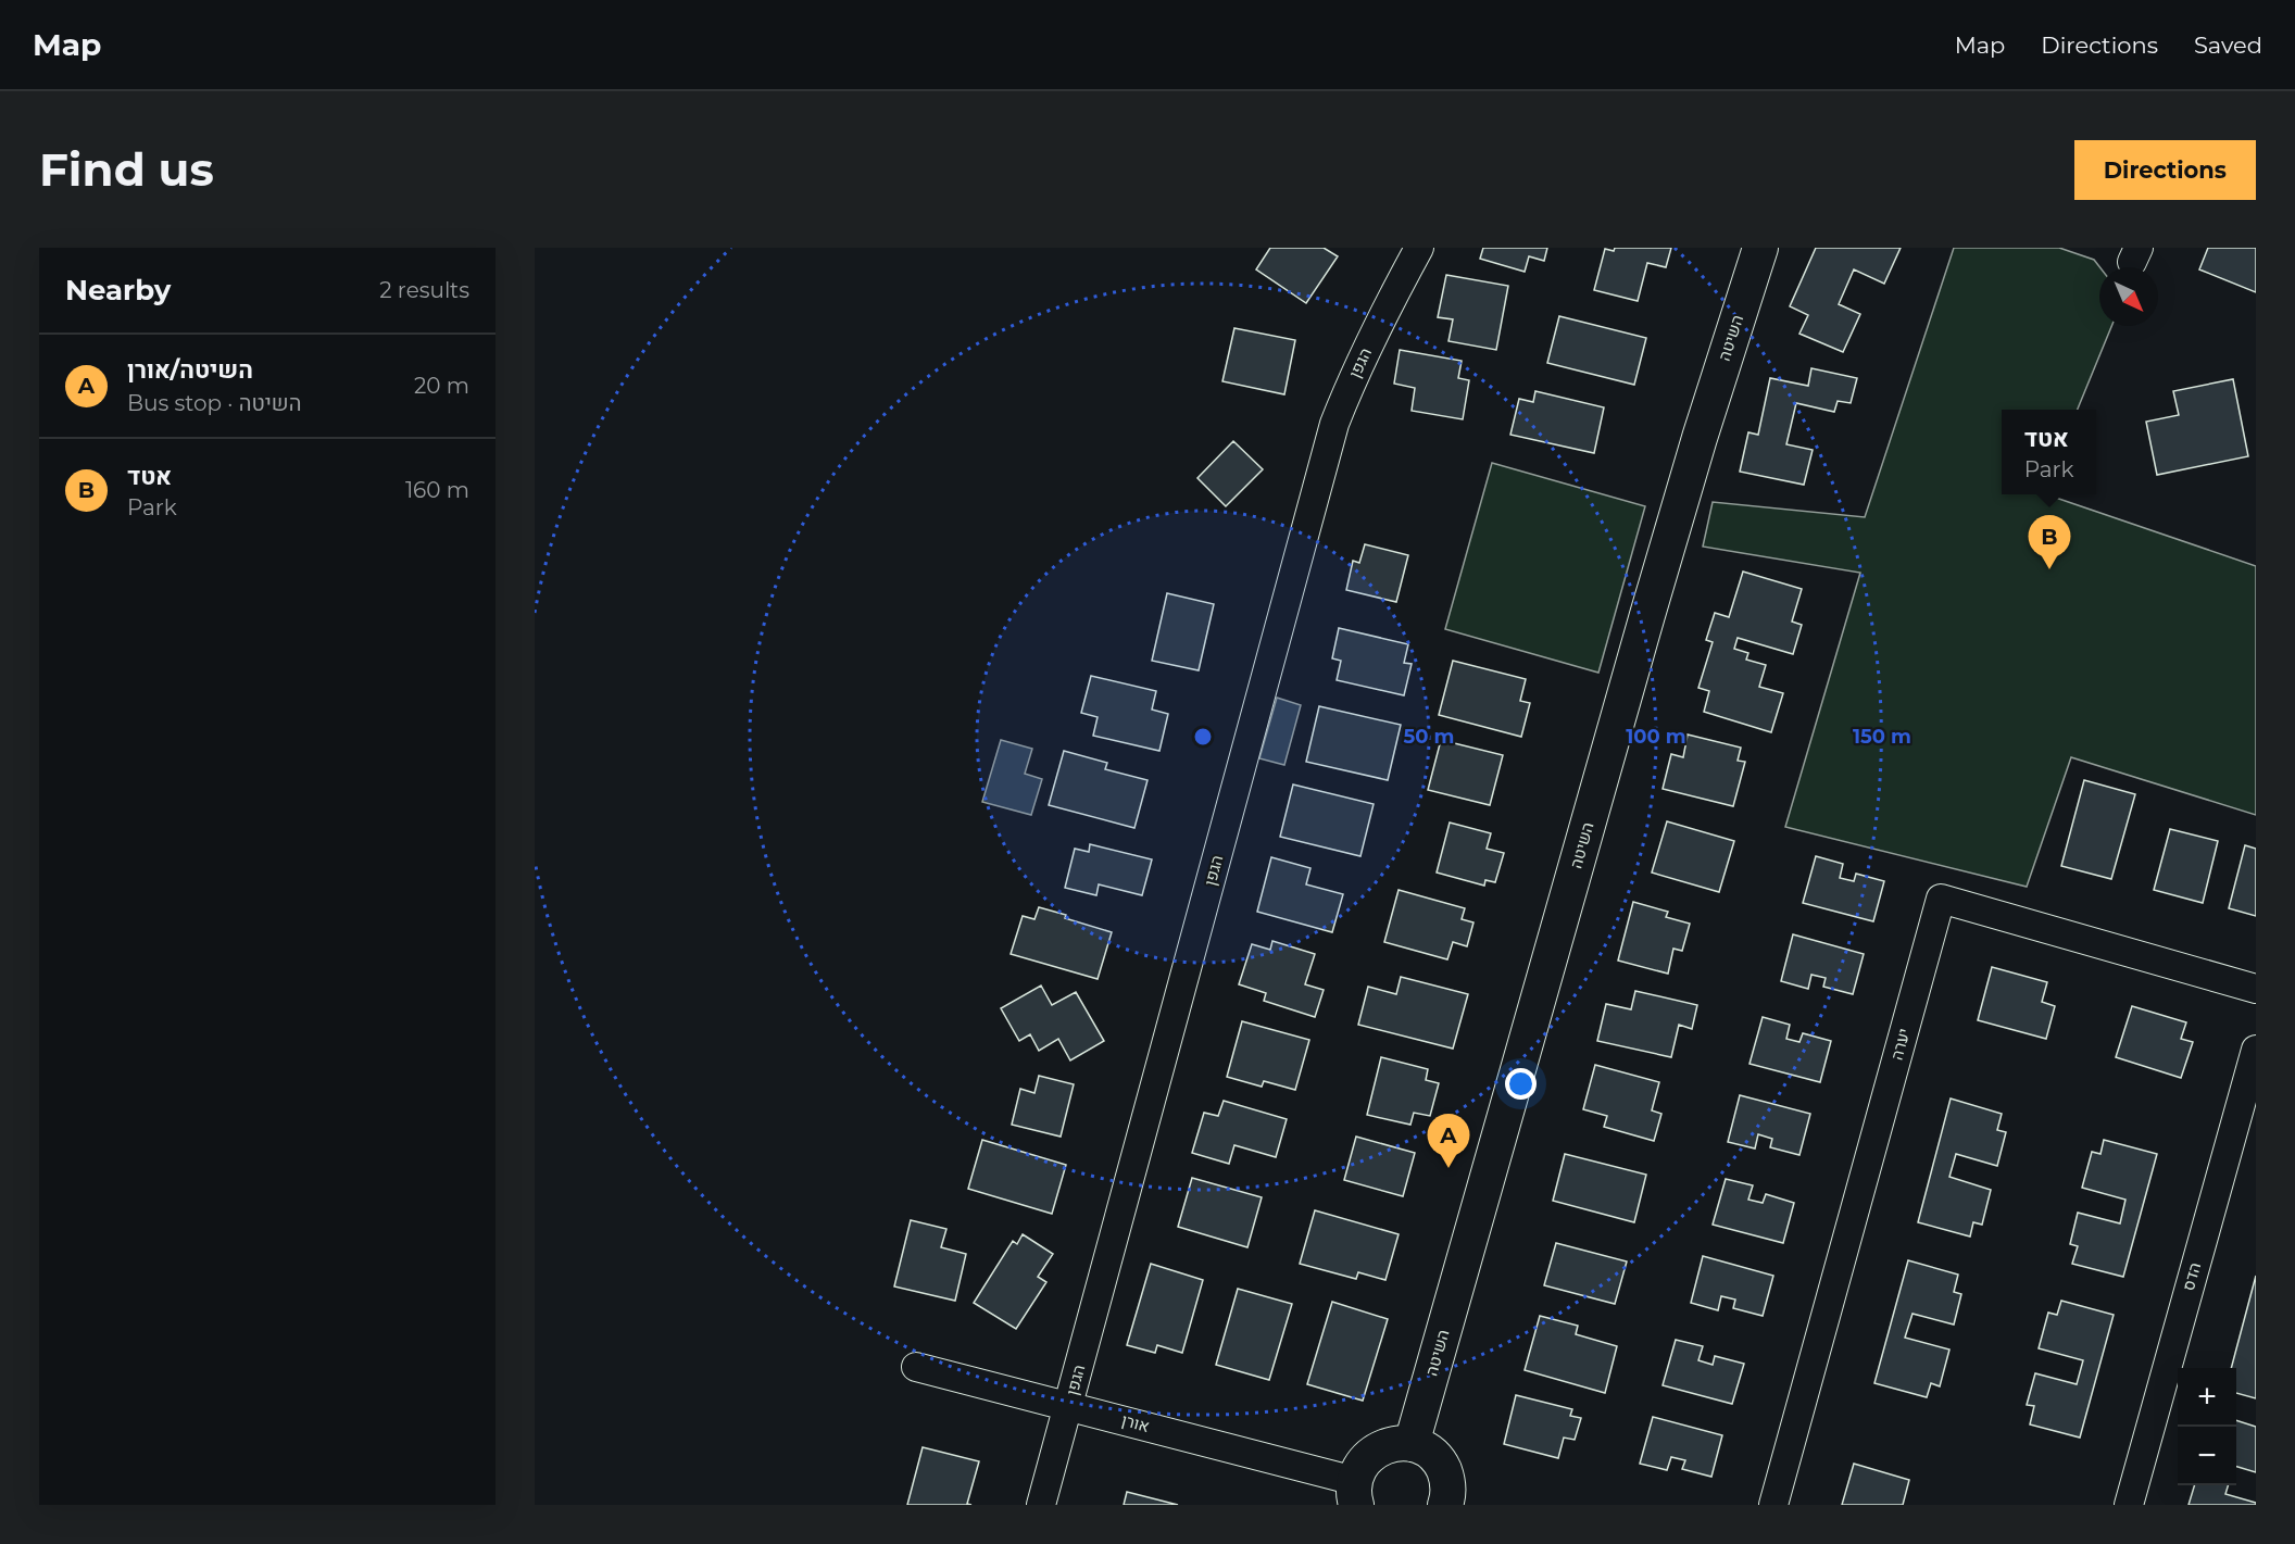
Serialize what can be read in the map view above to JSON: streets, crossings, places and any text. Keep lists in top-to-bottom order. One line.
{"streets":{"street":["השיטה","הגפן","יערה","הדס","אורן"]},"crossings":[["הגפן","אורן"]],"north":"bottom right","page":{"header":"Map","nav":["Map","Directions","Saved"],"buttons":"Directions","title":"Find us","heading":["Nearby","2 results"],"list":[{"mark":"A","name":"השיטה/אורן","note":"Bus stop · השיטה","value":"20 m"},{"mark":"B","name":"אטד","note":"Park","value":"160 m"}],"popup":["אטד","Park"],"pins":["B","A"],"map_buttons":["+","−"]},"rings":["50 m","100 m","150 m"]}
